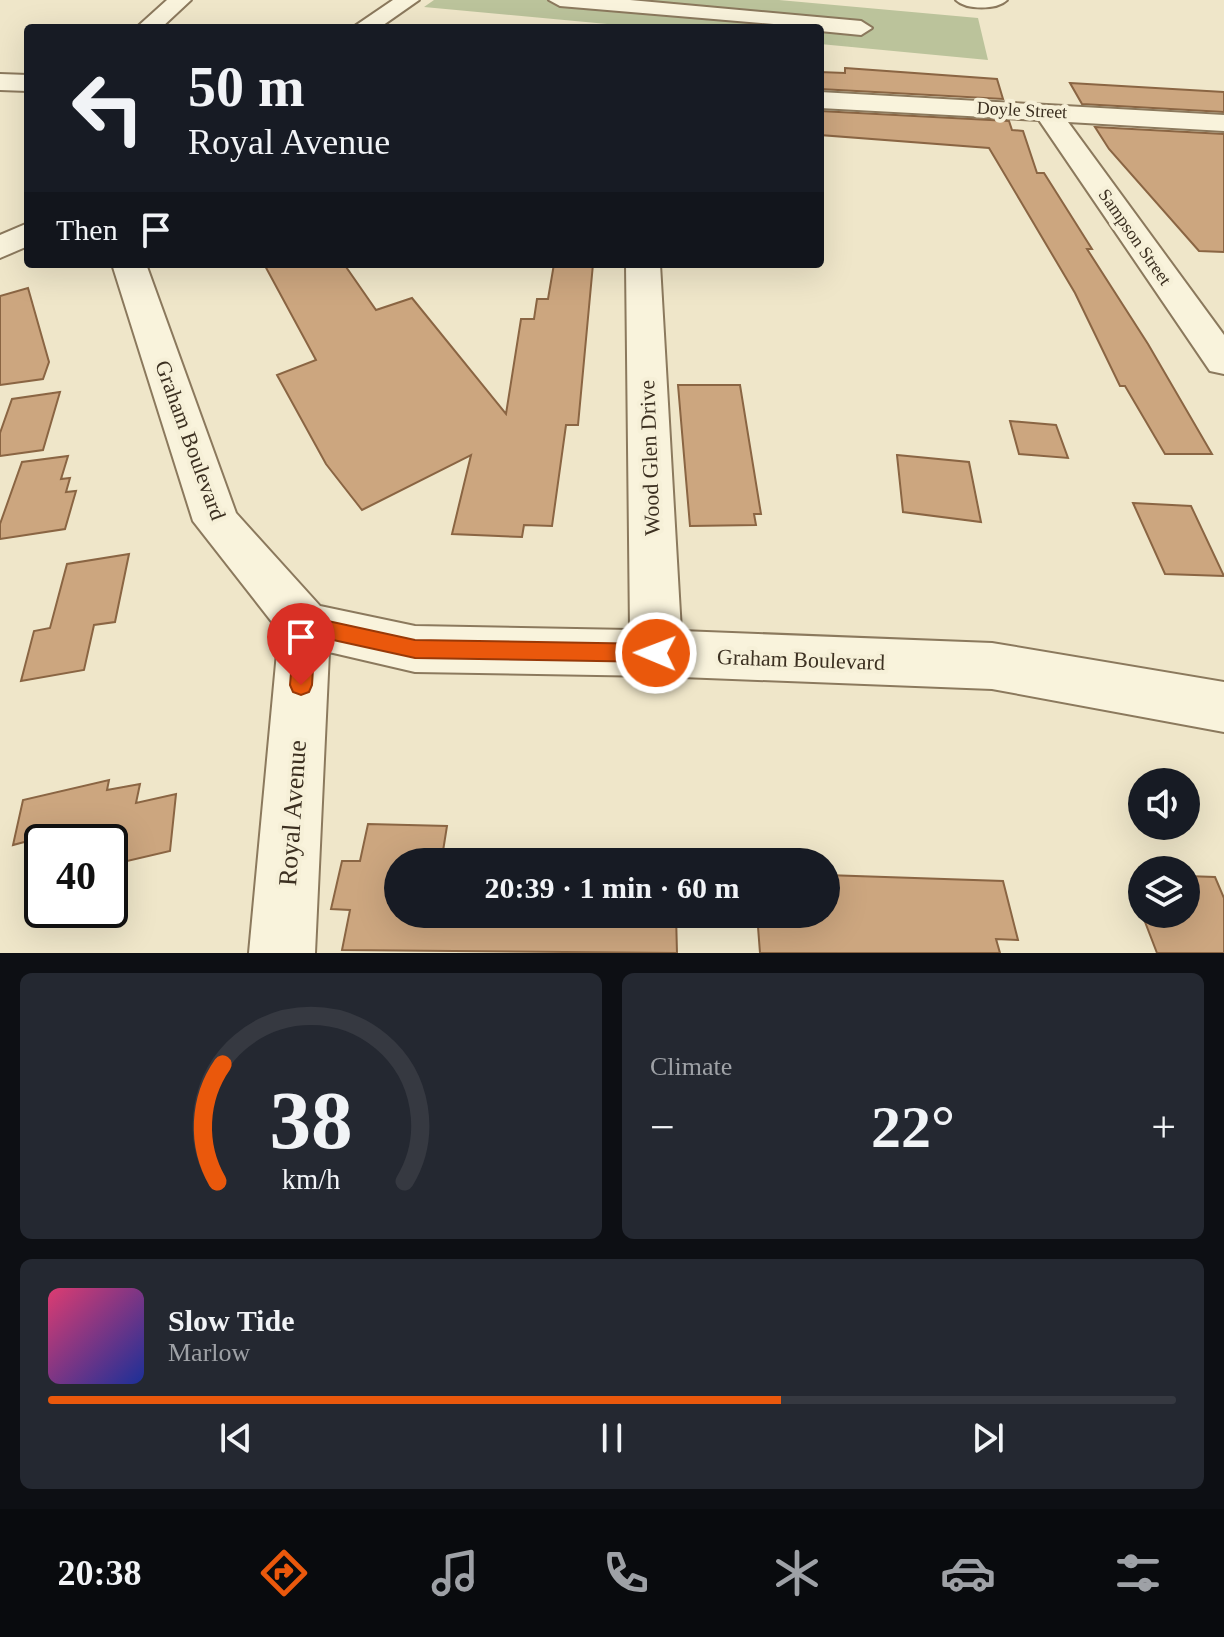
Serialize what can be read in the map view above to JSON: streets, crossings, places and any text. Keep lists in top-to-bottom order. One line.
{"streets":{"street":["Doyle Street","Sampson Street","Graham Boulevard","Wood Glen Drive","Royal Avenue"]},"crossings":[["Doyle Street","Sampson Street"],["Graham Boulevard","Wood Glen Drive"],["Graham Boulevard","Royal Avenue"]],"page":{"turn":["50 m","Royal Avenue"],"then":"Then","limit":"40","trip":"20:39 · 1 min · 60 m","tile":"Climate","heat":["−","22°","+"],"song":["Slow Tide","Marlow"],"tabs":"20:38","gauge":["38","km/h"]}}
